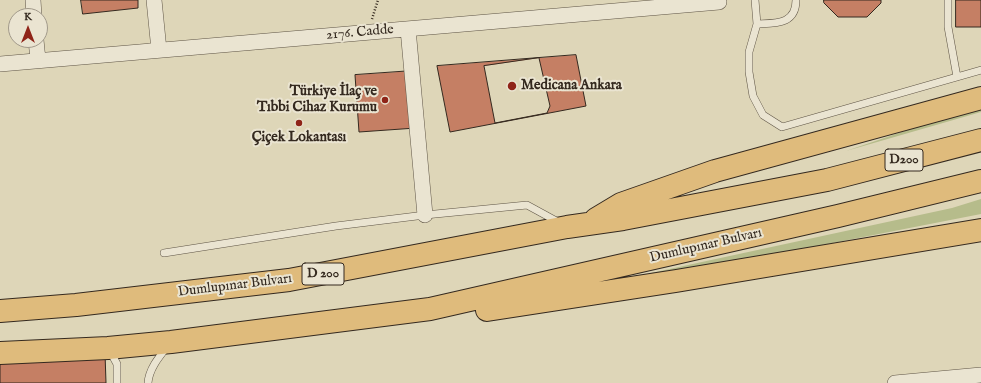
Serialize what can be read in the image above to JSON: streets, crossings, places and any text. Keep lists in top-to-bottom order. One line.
{"streets":{"highway":["D200","Dumlupınar Bulvarı","D 200"],"street":["2176. Cadde"]},"places":["Medicana Ankara","Türkiye İlaç ve Tıbbi Cihaz Kurumu","Çiçek Lokantası"],"north":"top"}
